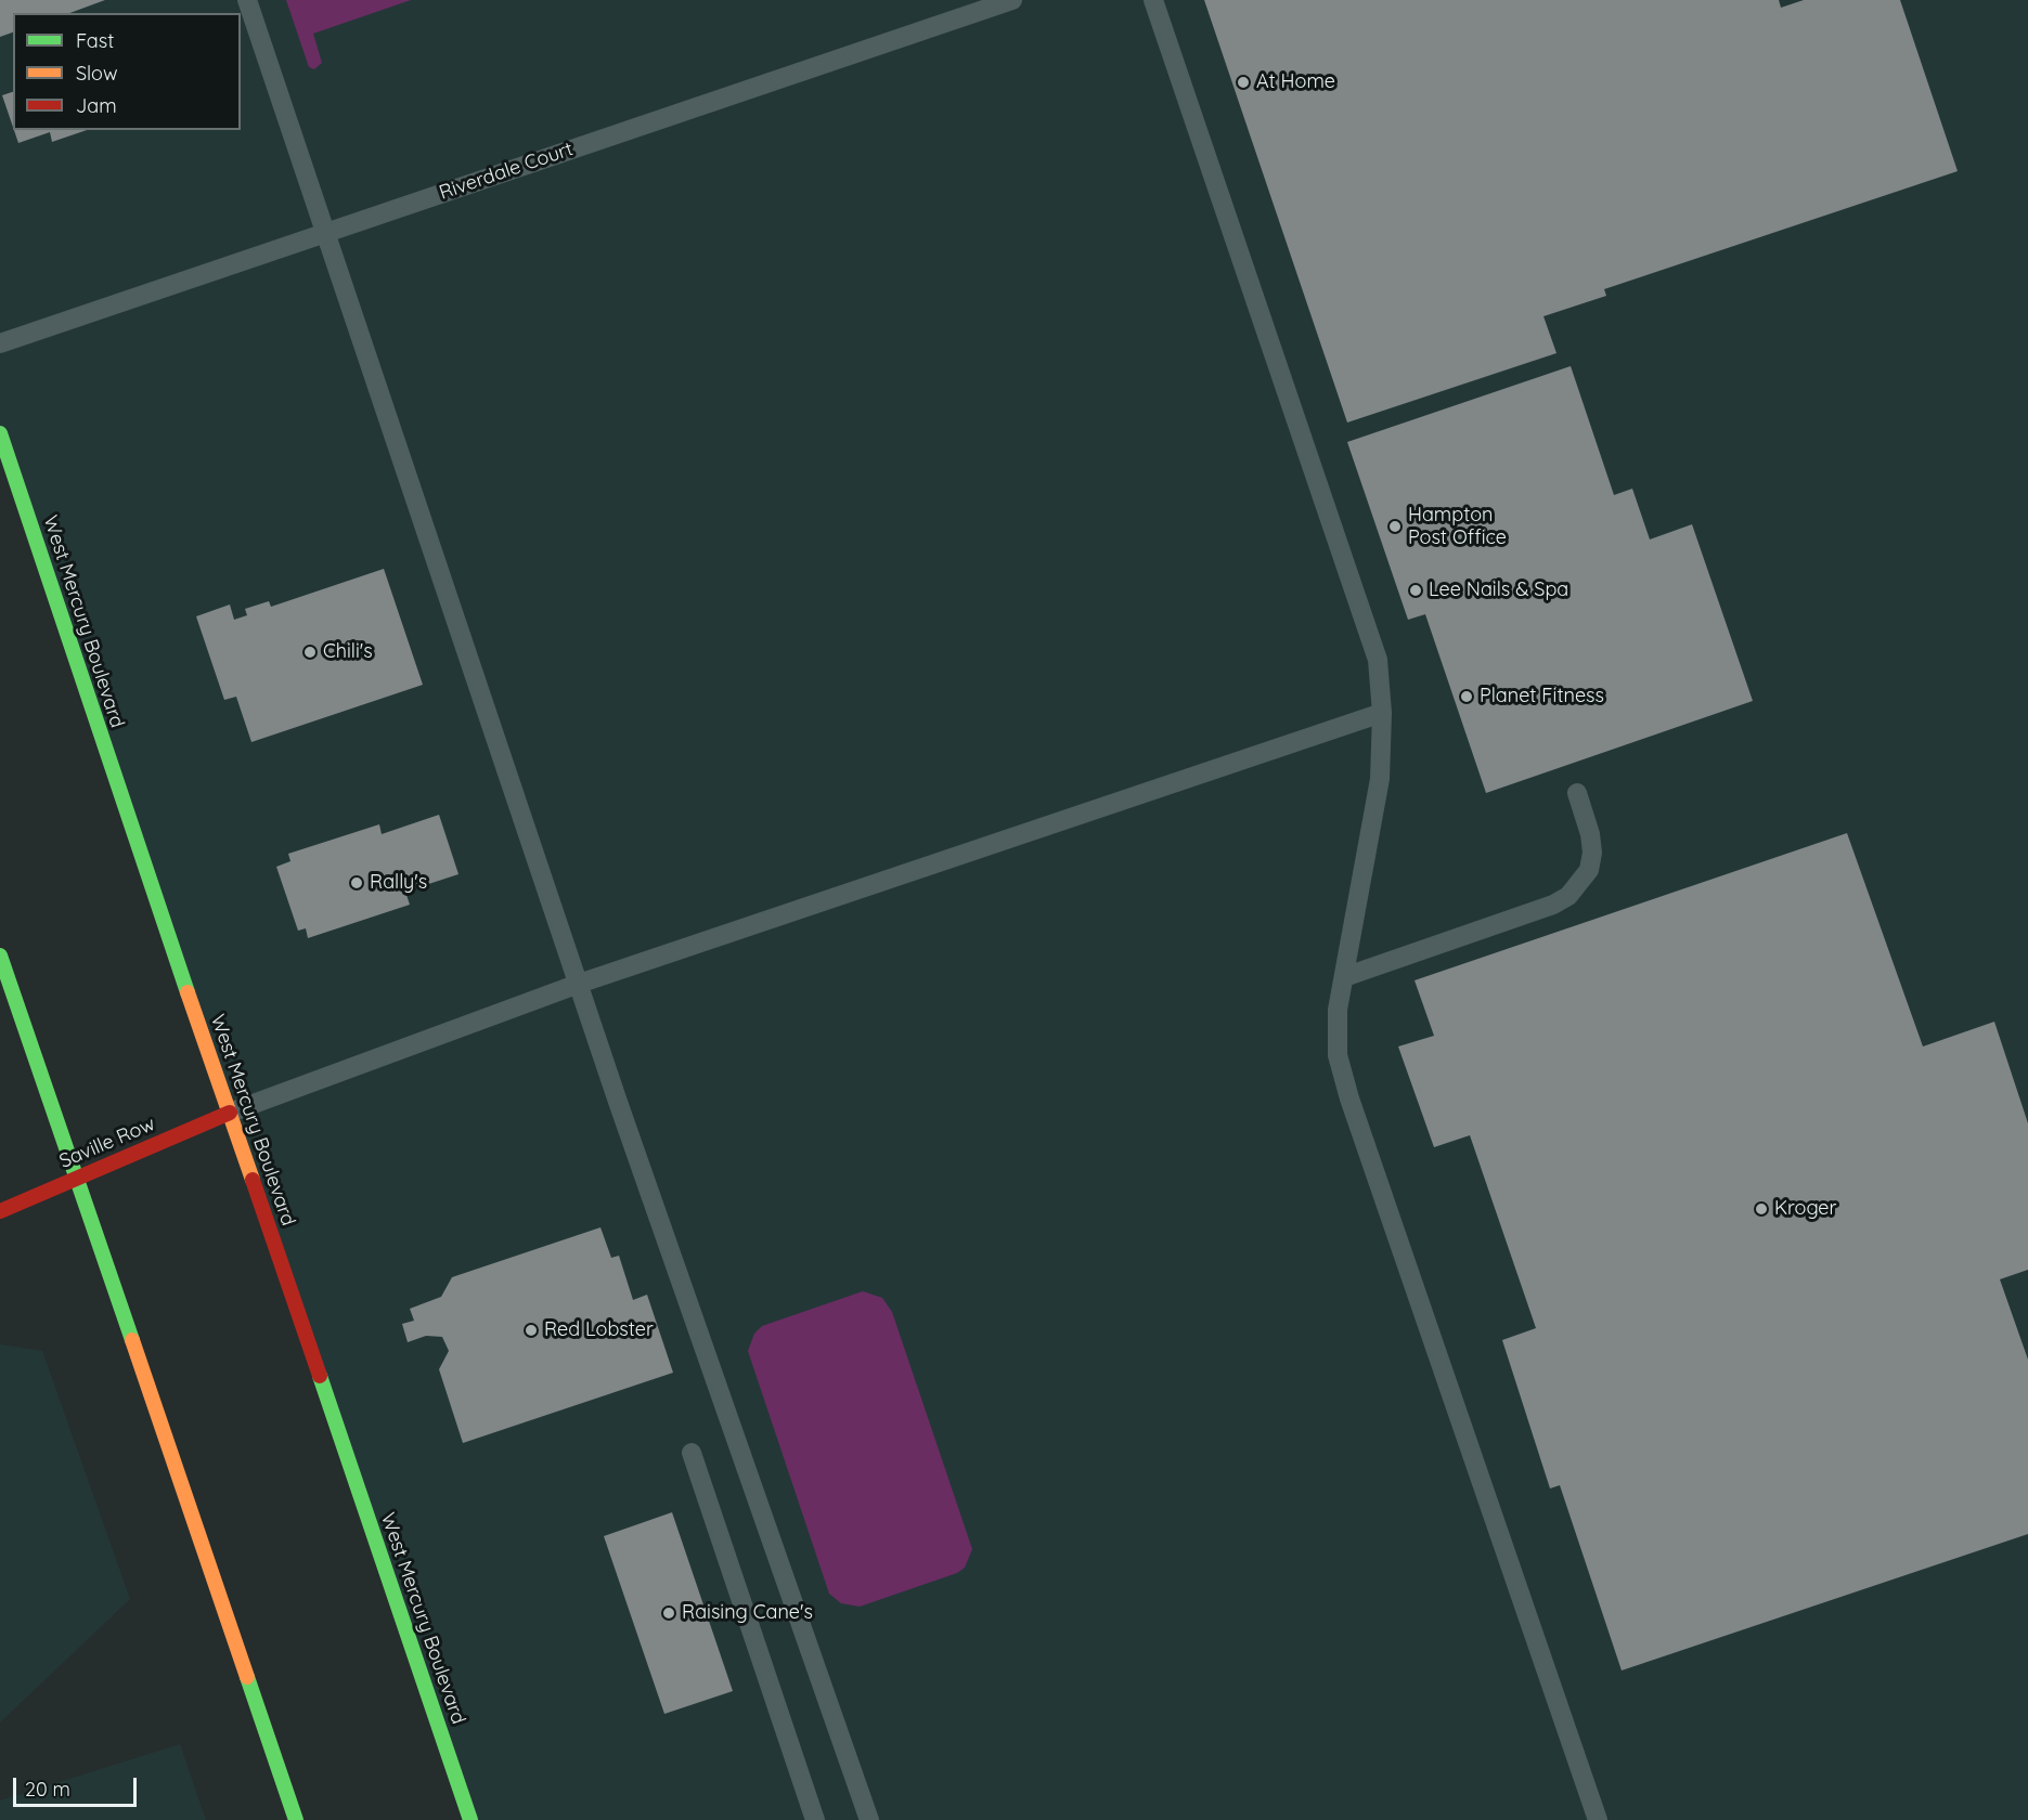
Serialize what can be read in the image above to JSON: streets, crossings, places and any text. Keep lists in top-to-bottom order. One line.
{"streets":{"main road":["West Mercury Boulevard","Saville Row"],"lane":["Riverdale Court"]},"crossings":[["West Mercury Boulevard","Saville Row"]],"places":["At Home","Hampton Post Office","Lee Nails & Spa","Chili's","Planet Fitness","Rally's","Kroger","Red Lobster","Raising Cane's"],"legend":["Fast","Slow","Jam"],"scale_bar":"20 m"}
